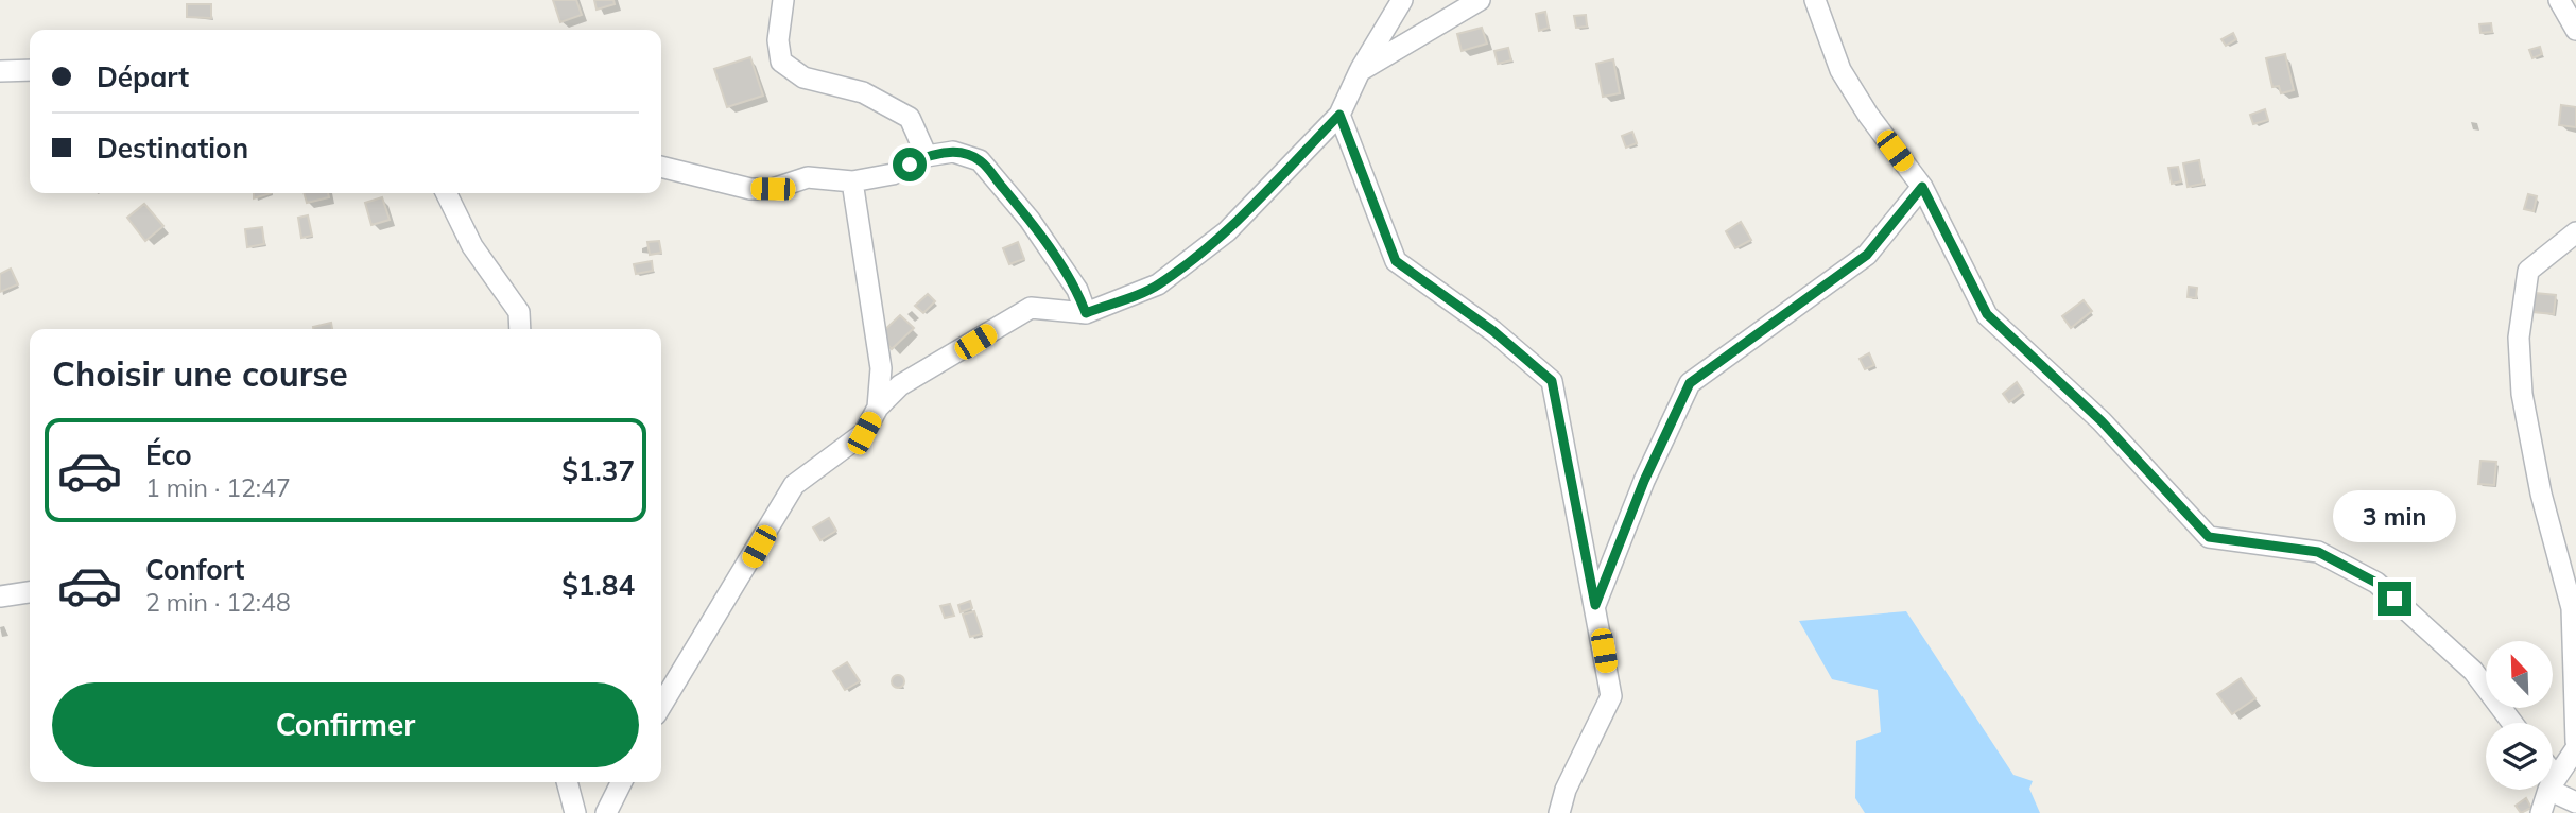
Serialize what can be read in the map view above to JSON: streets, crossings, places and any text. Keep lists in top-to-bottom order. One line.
{"north":"top left","page":{"banner":["Départ","Destination"],"heading":"Choisir une course","list":[{"name":"Éco","note":"1 min · 12:47","value":"$1.37"},{"name":"Confort","note":"2 min · 12:48","value":"$1.84"}],"bubble":"3 min","buttons":"Confirmer"}}
